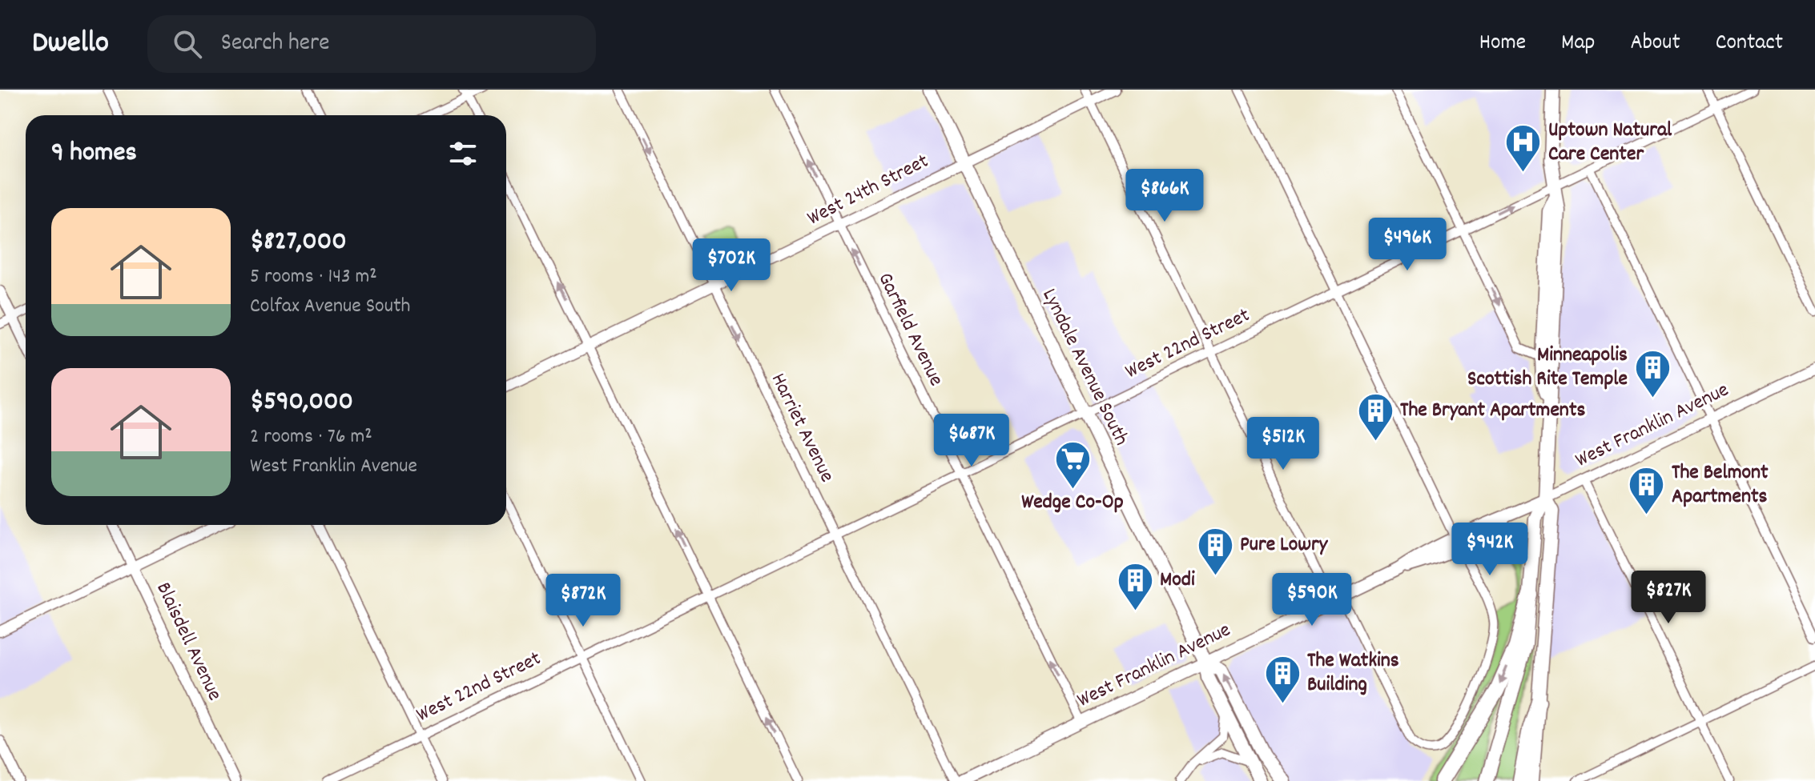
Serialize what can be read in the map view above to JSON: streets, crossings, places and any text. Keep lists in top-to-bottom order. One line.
{"streets":{"main road":["Lyndale Avenue South","West Franklin Avenue"],"street":["West 24th Street","Garfield Avenue","West 22nd Street","Harriet Avenue","Blaisdell Avenue"]},"crossings":[["West 24th Street","Garfield Avenue"],["West 24th Street","Lyndale Avenue South"],["West 24th Street","Harriet Avenue"],["Garfield Avenue","West 22nd Street"],["Garfield Avenue","West Franklin Avenue"],["West 22nd Street","Lyndale Avenue South"],["West 22nd Street","Harriet Avenue"],["Lyndale Avenue South","West Franklin Avenue"]],"one_way":["Garfield Avenue","Harriet Avenue"],"places":{"hospital":["Uptown Natural Care Center"],"building":["Minneapolis Scottish Rite Temple","The Bryant Apartments","The Belmont Apartments","Pure Lowry","Modi","The Watkins Building"],"supermarket":["Wedge Co-Op"]},"page":{"header":"Dwello","search":"Search here","nav":["Home","Map","About","Contact"],"heading":"9 homes","price":["$866K","$496K","$702K","$687K","$512K","$942K","$827K","$590K","$872K"],"list":[{"name":"$827,000","note":"5 rooms · 143 m² · Colfax Avenue South"},{"name":"$590,000","note":"2 rooms · 76 m² · West Franklin Avenue"}]}}
